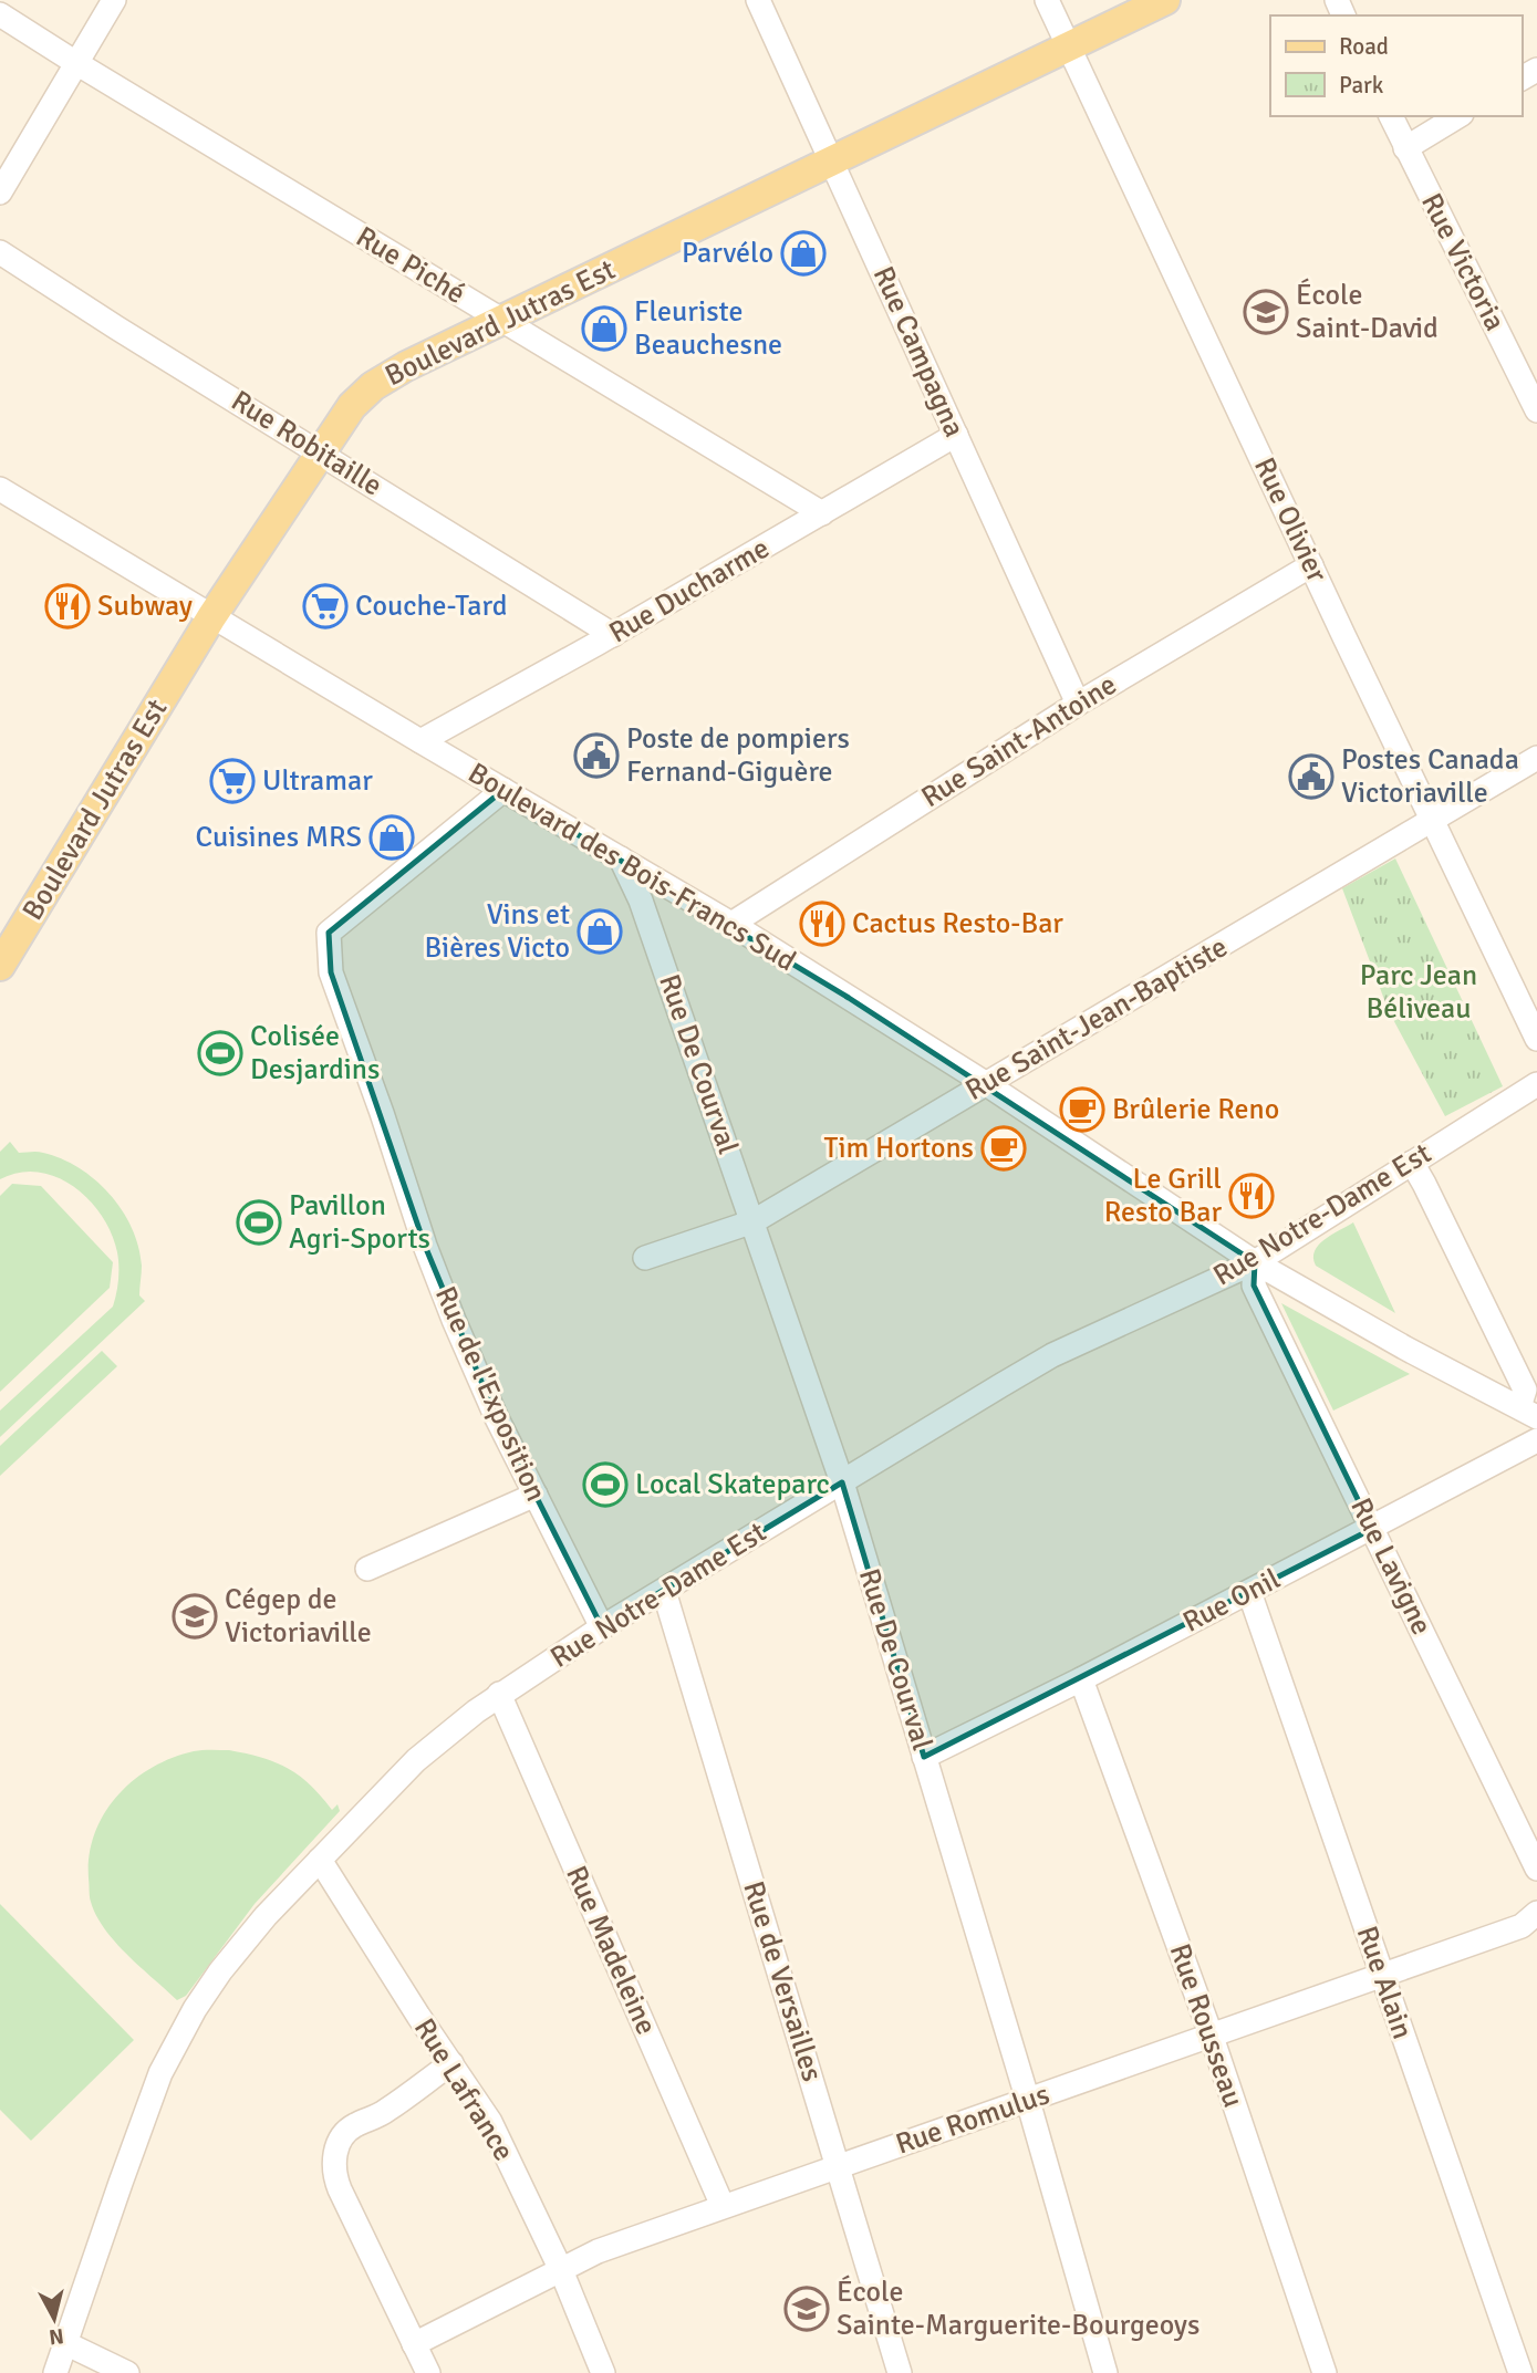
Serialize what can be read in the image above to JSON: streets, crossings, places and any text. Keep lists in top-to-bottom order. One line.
{"streets":{"main road":["Boulevard Jutras Est"],"street":["Rue Victoria","Rue Piché","Rue Campagna","Rue Robitaille","Rue Olivier","Rue Ducharme","Rue Saint-Antoine","Boulevard des Bois-Francs Sud","Rue Saint-Jean-Baptiste","Rue De Courval","Rue Notre-Dame Est","Rue de l'Exposition","Rue Lavigne","Rue Onil","Rue Madeleine","Rue de Versailles","Rue Alain","Rue Rousseau","Rue Lafrance","Rue Romulus"]},"crossings":[["Rue Piché","Boulevard Jutras Est"],["Rue Piché","Rue Ducharme"],["Boulevard Jutras Est","Rue Campagna"],["Boulevard Jutras Est","Rue Robitaille"],["Boulevard Jutras Est","Rue Olivier"],["Boulevard Jutras Est","Boulevard des Bois-Francs Sud"],["Rue Campagna","Rue Ducharme"],["Rue Campagna","Rue Saint-Antoine"],["Rue Robitaille","Rue Ducharme"],["Rue Olivier","Rue Saint-Antoine"],["Rue Olivier","Rue Saint-Jean-Baptiste"],["Rue Ducharme","Boulevard des Bois-Francs Sud"],["Rue Saint-Antoine","Boulevard des Bois-Francs Sud"],["Boulevard des Bois-Francs Sud","Rue Saint-Jean-Baptiste"],["Boulevard des Bois-Francs Sud","Rue De Courval"],["Boulevard des Bois-Francs Sud","Rue Notre-Dame Est"],["Boulevard des Bois-Francs Sud","Rue de l'Exposition"],["Boulevard des Bois-Francs Sud","Rue Lavigne"],["Rue Saint-Jean-Baptiste","Rue De Courval"],["Rue De Courval","Rue Notre-Dame Est"],["Rue De Courval","Rue Onil"],["Rue De Courval","Rue Romulus"],["Rue Notre-Dame Est","Rue de l'Exposition"],["Rue Notre-Dame Est","Rue Lavigne"],["Rue Notre-Dame Est","Rue Madeleine"],["Rue Notre-Dame Est","Rue de Versailles"],["Rue Notre-Dame Est","Rue Lafrance"],["Rue Lavigne","Rue Onil"],["Rue Onil","Rue Alain"],["Rue Onil","Rue Rousseau"],["Rue Madeleine","Rue Romulus"],["Rue de Versailles","Rue Romulus"],["Rue Alain","Rue Romulus"],["Rue Rousseau","Rue Romulus"],["Rue Lafrance","Rue Romulus"]],"parks":["Parc Jean Béliveau"],"places":{"shop":["Parvélo","Fleuriste Beauchesne","Cuisines MRS","Vins et Bières Victo"],"school or university":["École Saint-David","Cégep de Victoriaville","École Sainte-Marguerite-Bourgeoys"],"restaurant":["Subway","Cactus Resto-Bar","Le Grill Resto Bar"],"supermarket":["Couche-Tard","Ultramar"],"public building":["Poste de pompiers Fernand-Giguère","Postes Canada Victoriaville"],"sports":["Colisée Desjardins","Pavillon Agri-Sports","Local Skateparc"],"cafe":["Brûlerie Reno","Tim Hortons"]},"legend":["Road","Park"],"north":"bottom"}
